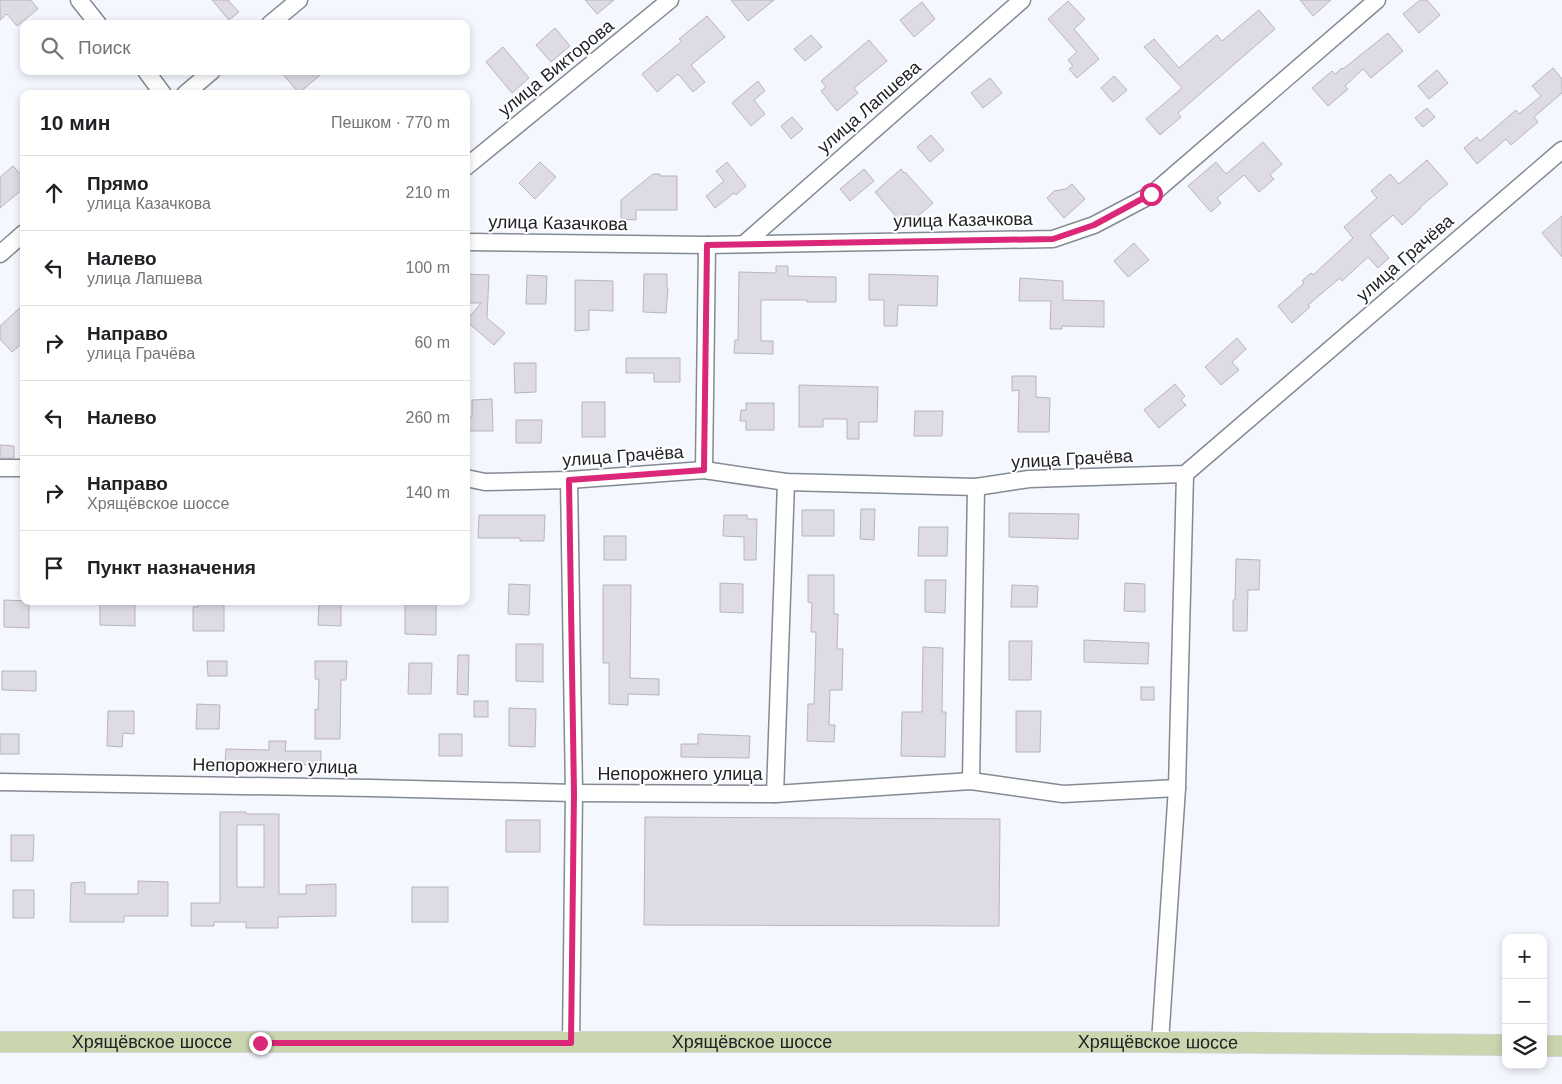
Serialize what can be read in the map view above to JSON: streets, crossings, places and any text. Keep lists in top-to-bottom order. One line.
{"streets":{"main road":["Хрящёвское шоссе"],"street":["улица Викторова","улица Лапшева","улица Казачкова","улица Грачёва","Непорожнего улица"]},"crossings":[["улица Лапшева","улица Казачкова"]],"page":{"search":"Поиск","heading":["10 мин","Пешком · 770 m"],"list":[["Прямо","улица Казачкова","210 m"],["Налево","улица Лапшева","100 m"],["Направо","улица Грачёва","60 m"],["Налево","260 m"],["Направо","Хрящёвское шоссе","140 m"],"Пункт назначения"],"map_buttons":["+","−"]}}
